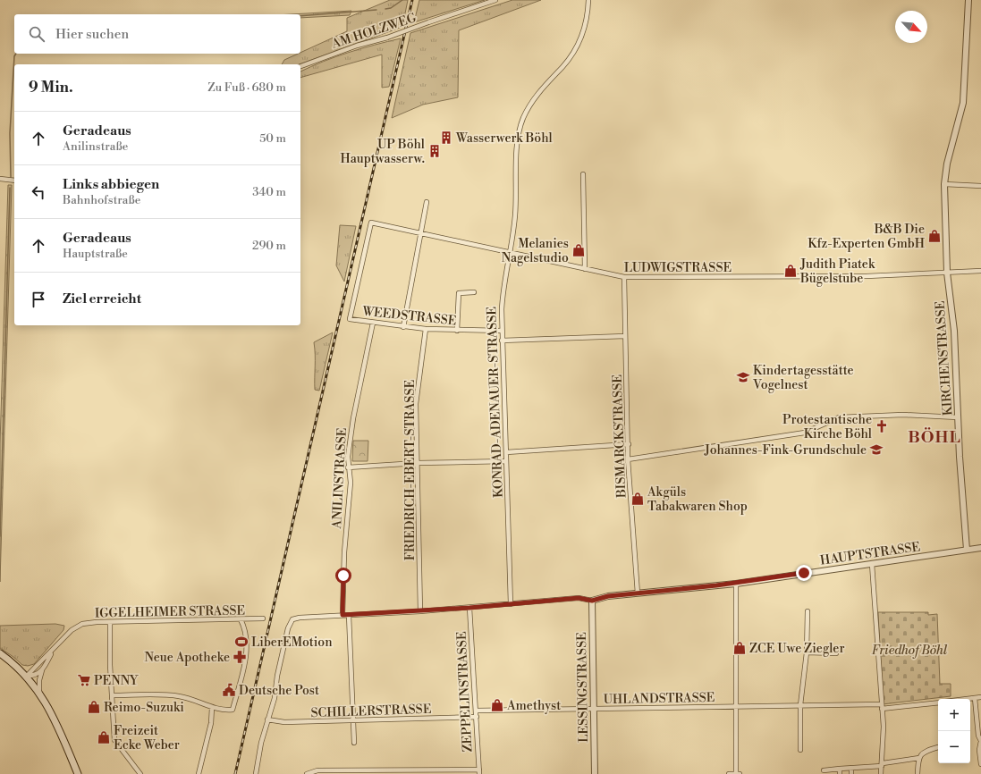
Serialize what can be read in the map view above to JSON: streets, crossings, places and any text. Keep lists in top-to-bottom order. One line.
{"streets":{"street":["AM HOLZWEG","LUDWIGSTRASSE","WEEDSTRASSE","KIRCHENSTRASSE","KONRAD-ADENAUER-STRASSE","BISMARCKSTRASSE","FRIEDRICH-EBERT-STRASSE","ANILINSTRASSE","HAUPTSTRASSE","IGGELHEIMER STRASSE","LESSINGSTRASSE","ZEPPELINSTRASSE","UHLANDSTRASSE","SCHILLERSTRASSE"]},"crossings":[["LUDWIGSTRASSE","WEEDSTRASSE"],["LUDWIGSTRASSE","KIRCHENSTRASSE"],["LUDWIGSTRASSE","KONRAD-ADENAUER-STRASSE"],["LUDWIGSTRASSE","BISMARCKSTRASSE"],["WEEDSTRASSE","KONRAD-ADENAUER-STRASSE"],["WEEDSTRASSE","FRIEDRICH-EBERT-STRASSE"],["WEEDSTRASSE","ANILINSTRASSE"],["KIRCHENSTRASSE","HAUPTSTRASSE"],["BISMARCKSTRASSE","HAUPTSTRASSE"],["HAUPTSTRASSE","LESSINGSTRASSE"],["LESSINGSTRASSE","UHLANDSTRASSE"],["ZEPPELINSTRASSE","UHLANDSTRASSE"],["ZEPPELINSTRASSE","SCHILLERSTRASSE"]],"districts":["BÖHL"],"parks":["Friedhof Böhl"],"places":{"building":["Wasserwerk Böhl","UP Böhl Hauptwasserw."],"shop":["B&B Die Kfz-Experten GmbH","Melanies Nagelstudio","Judith Piatek Bügelstube","Akgüls Tabakwaren Shop","ZCE Uwe Ziegler","Amethyst","Reimo-Suzuki","Freizeit Ecke Weber"],"school or university":["Kindertagesstätte Vogelnest","Johannes-Fink-Grundschule"],"church":["Protestantische Kirche Böhl"],"sports":["LiberEMotion"],"pharmacy":["Neue Apotheke"],"supermarket":["PENNY"],"public building":["Deutsche Post"]},"north":"bottom right","page":{"search":"Hier suchen","heading":["9 Min.","Zu Fuß · 680 m"],"list":[["Geradeaus","Anilinstraße","50 m"],["Links abbiegen","Bahnhofstraße","340 m"],["Geradeaus","Hauptstraße","290 m"],"Ziel erreicht"],"map_buttons":["+","−"]}}
